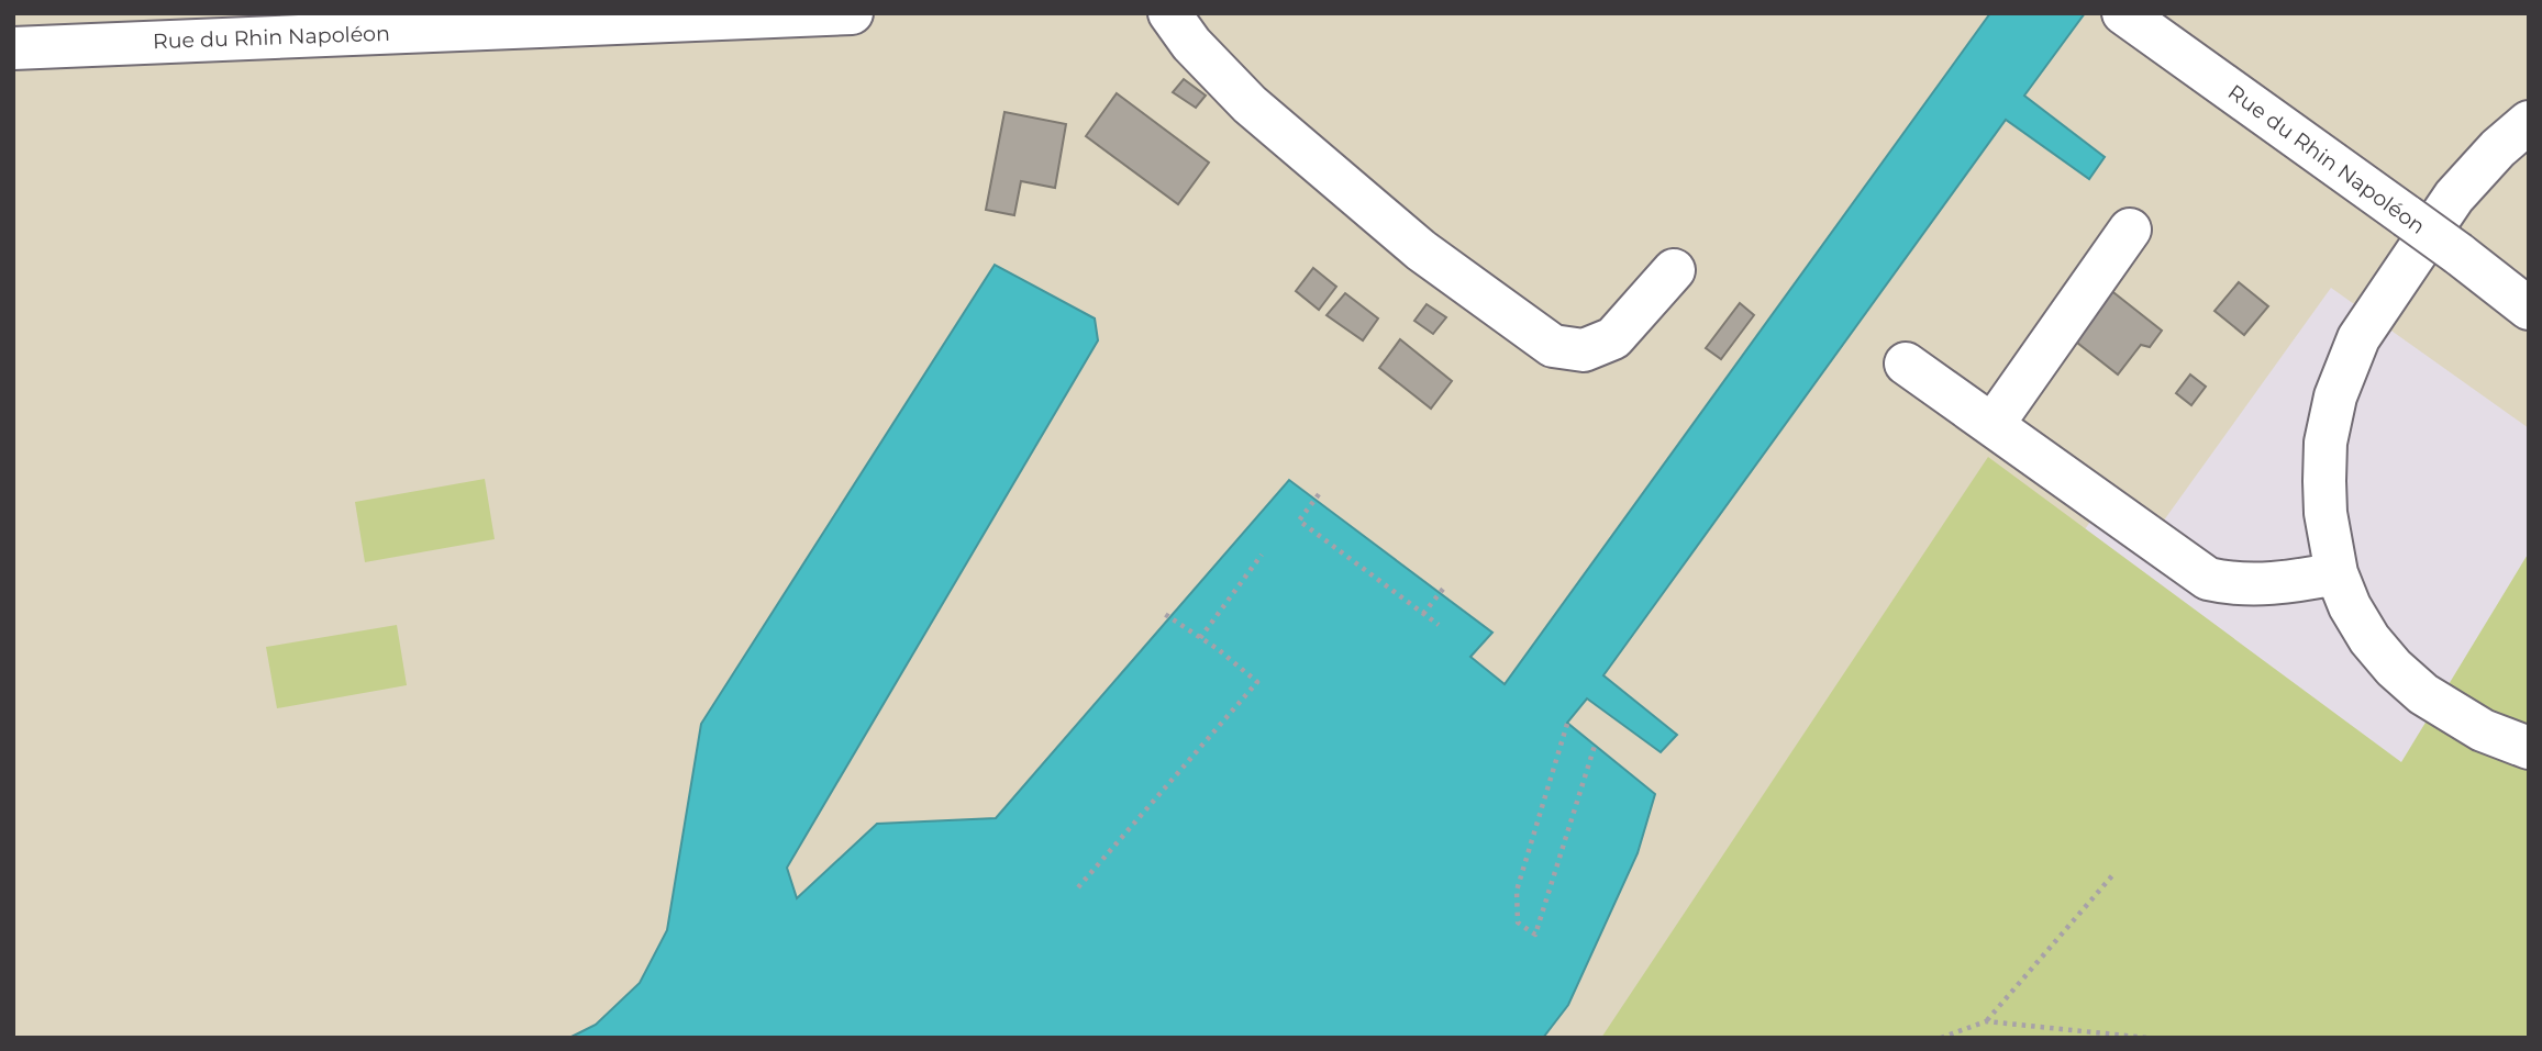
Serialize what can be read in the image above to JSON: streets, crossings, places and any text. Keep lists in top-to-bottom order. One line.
{"streets":{"street":["Rue du Rhin Napoléon"]}}
